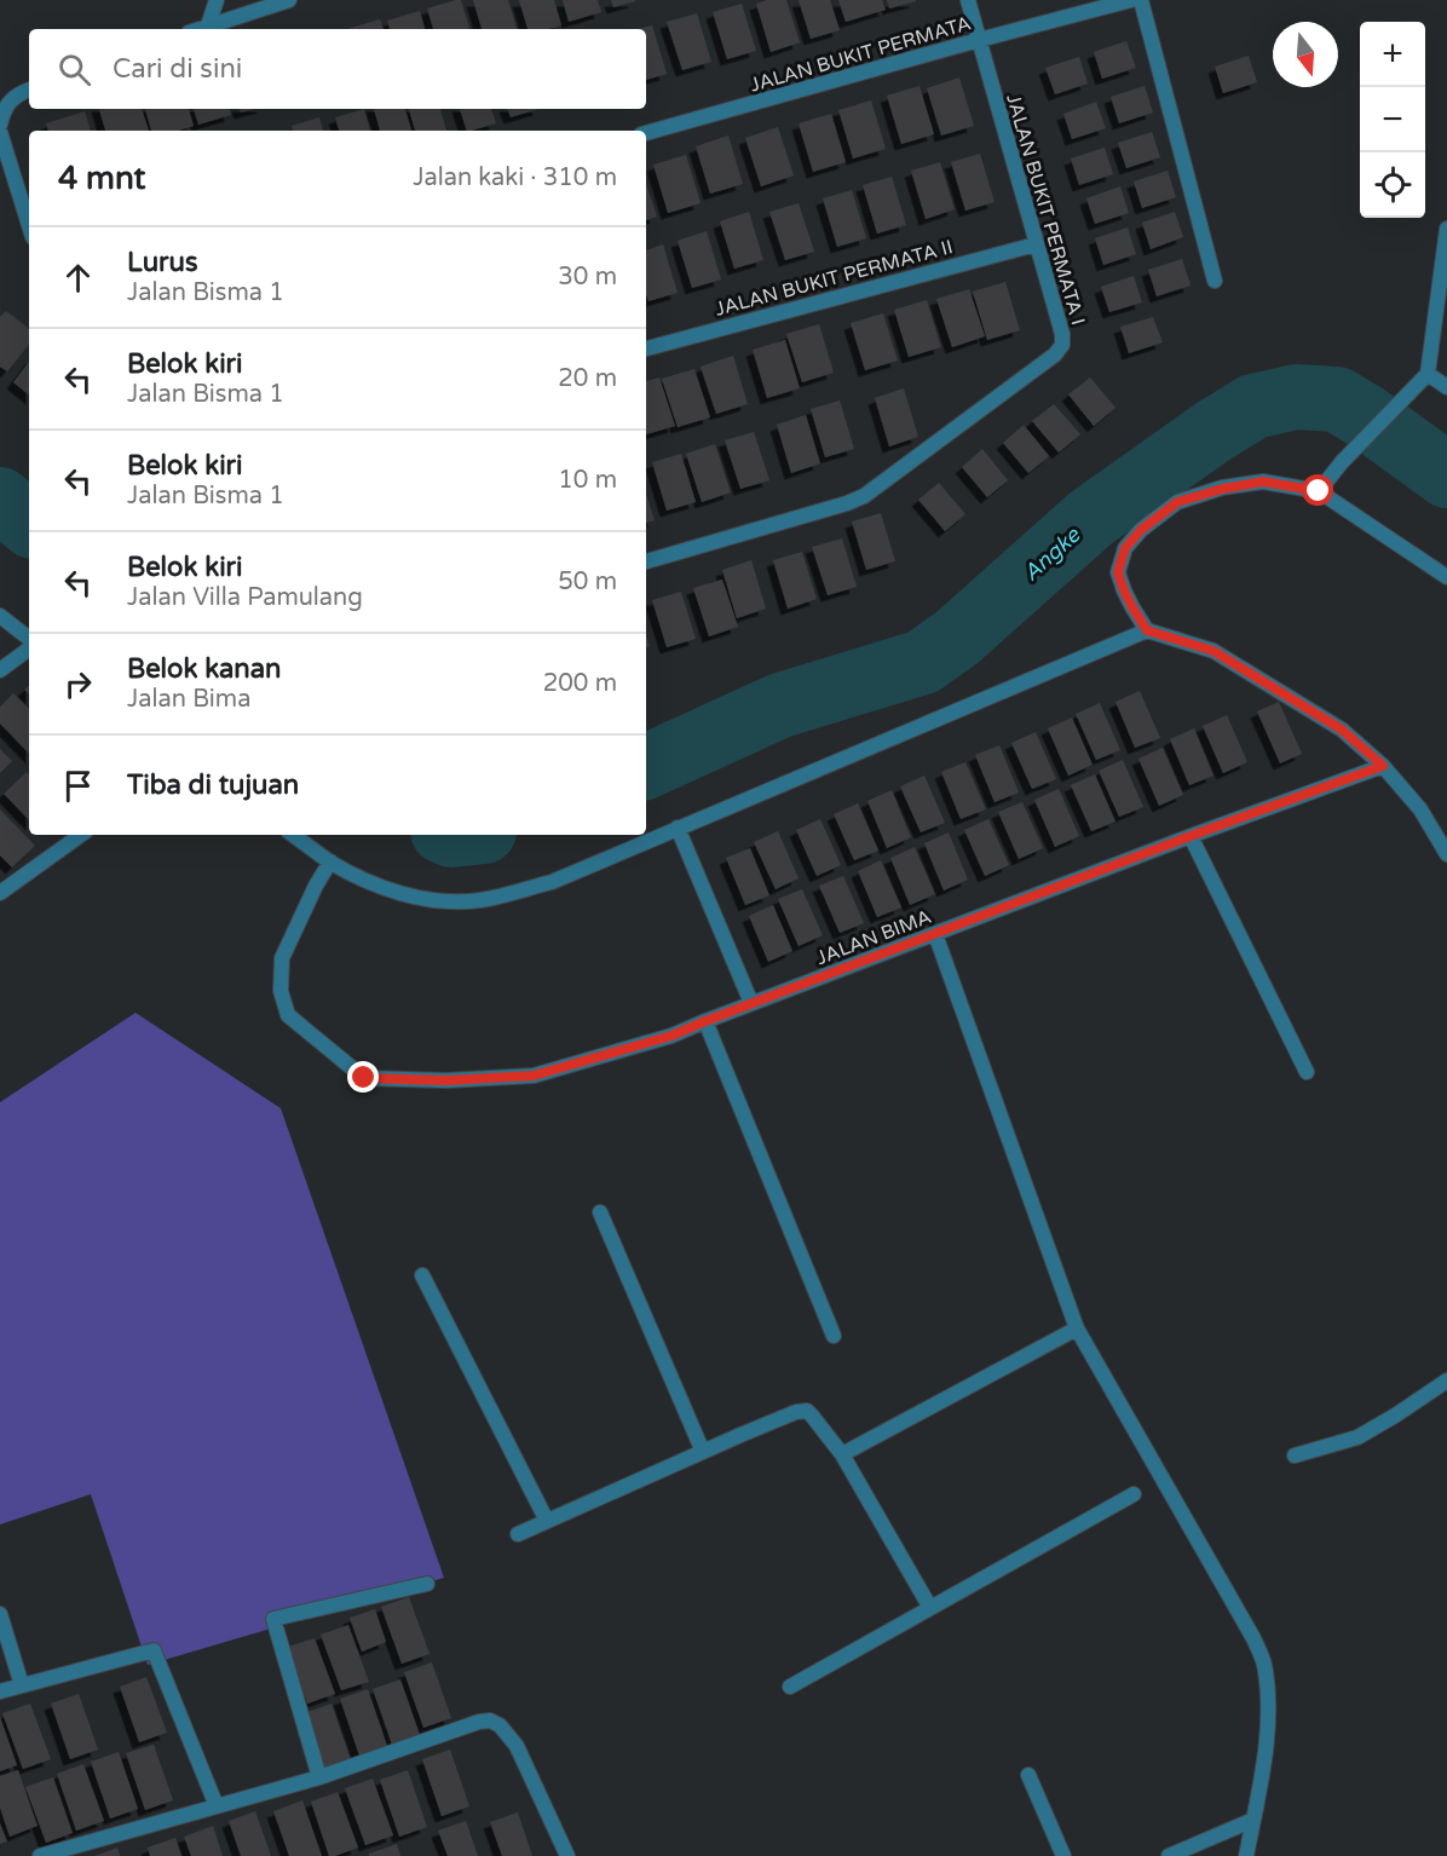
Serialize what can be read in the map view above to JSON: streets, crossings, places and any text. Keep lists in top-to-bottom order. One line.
{"streets":{"street":["JALAN BUKIT PERMATA","JALAN BUKIT PERMATA I","JALAN BUKIT PERMATA II","JALAN BIMA"]},"crossings":[["JALAN BUKIT PERMATA","JALAN BUKIT PERMATA I"],["JALAN BUKIT PERMATA I","JALAN BUKIT PERMATA II"]],"water":["Angke"],"north":"bottom","page":{"map_buttons":["+","−"],"search":"Cari di sini","heading":["4 mnt","Jalan kaki · 310 m"],"list":[["Lurus","Jalan Bisma 1","30 m"],["Belok kiri","Jalan Bisma 1","20 m"],["Belok kiri","Jalan Bisma 1","10 m"],["Belok kiri","Jalan Villa Pamulang","50 m"],["Belok kanan","Jalan Bima","200 m"],"Tiba di tujuan"]}}
